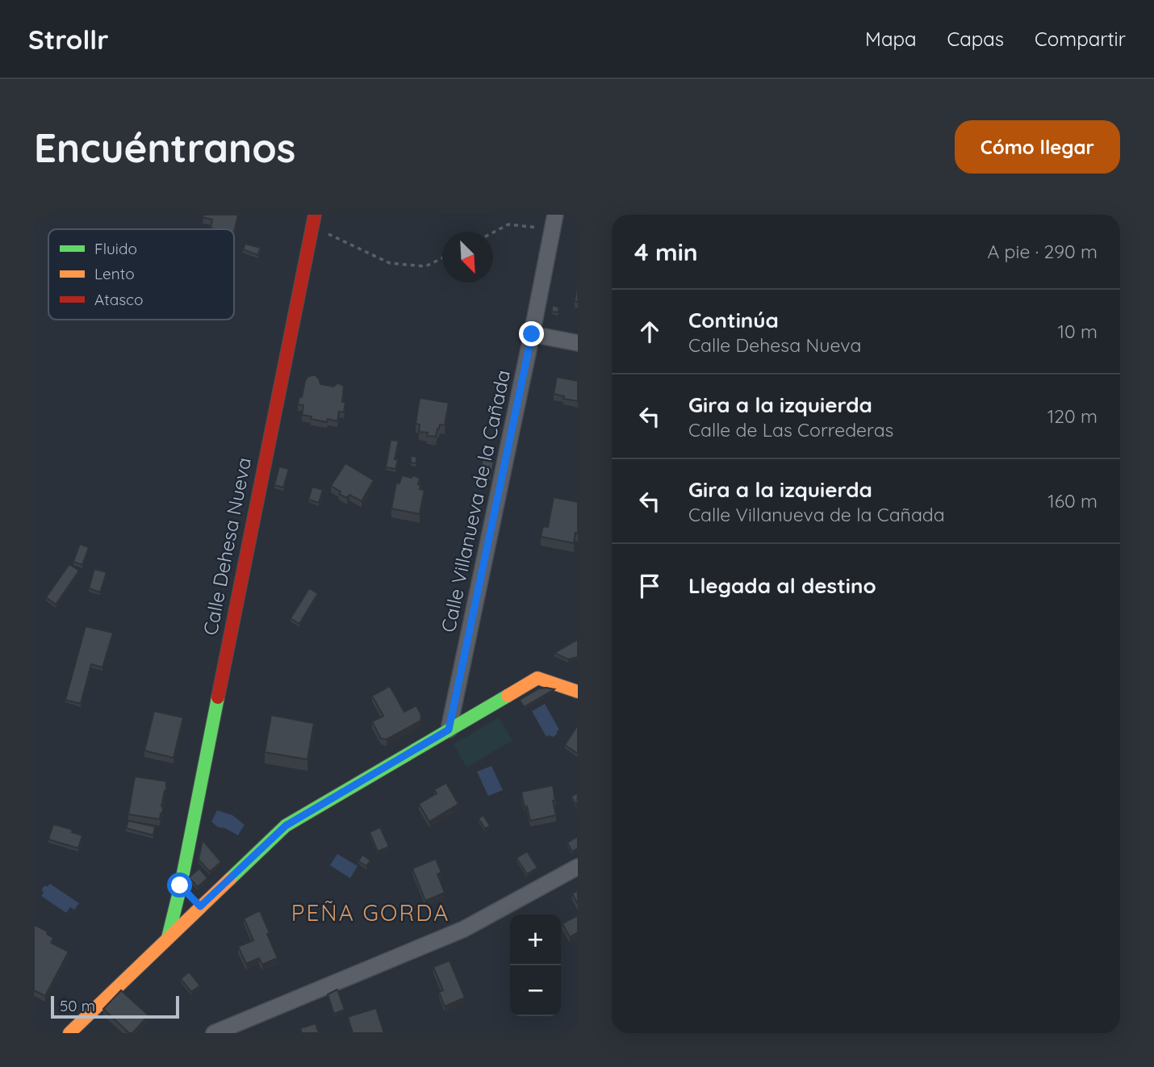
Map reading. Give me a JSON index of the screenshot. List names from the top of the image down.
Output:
{
  "streets": {
    "street": ["Calle Villanueva de la Cañada", "Calle Dehesa Nueva"]
  },
  "districts": ["PEÑA GORDA"],
  "legend": ["Fluido", "Lento", "Atasco"],
  "scale_bar": "50 m",
  "north": "bottom right",
  "page": {
    "header": "Strollr",
    "nav": ["Mapa", "Capas", "Compartir"],
    "buttons": "Cómo llegar",
    "title": "Encuéntranos",
    "heading": ["4 min", "A pie · 290 m"],
    "list": [
      ["Continúa", "Calle Dehesa Nueva", "10 m"],
      ["Gira a la izquierda", "Calle de Las Correderas", "120 m"],
      ["Gira a la izquierda", "Calle Villanueva de la Cañada", "160 m"],
      "Llegada al destino"
    ],
    "map_buttons": ["+", "−"],
    "scale": "50 m"
  }
}
